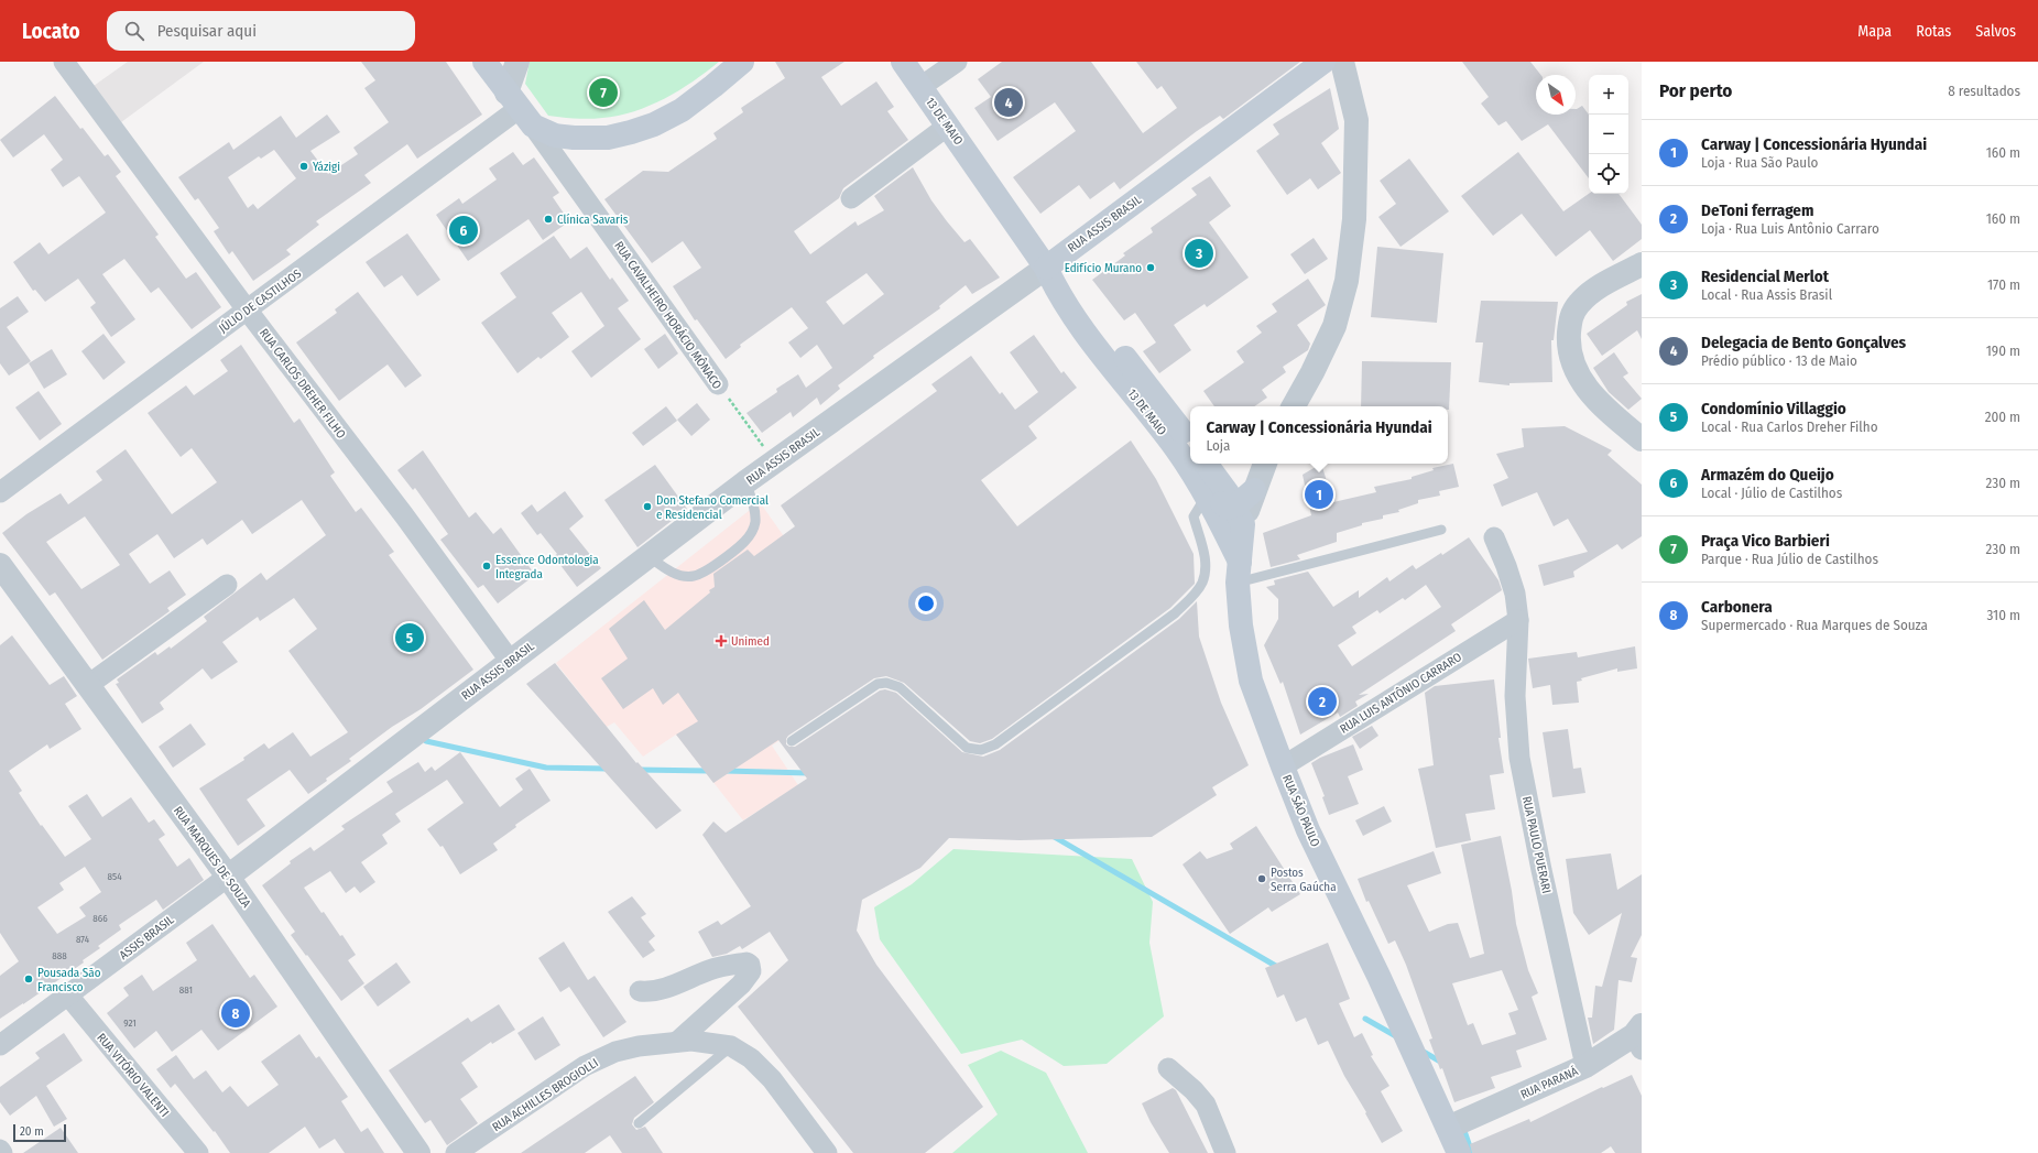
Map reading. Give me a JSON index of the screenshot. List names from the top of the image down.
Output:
{
  "streets": {
    "main road": [
      "13 DE MAIO",
      "RUA ASSIS BRASIL",
      "RUA CAVALHEIRO HORÁCIO MÔNACO",
      "RUA SÃO PAULO"
    ],
    "street": [
      "JÚLIO DE CASTILHOS",
      "RUA CARLOS DREHER FILHO",
      "RUA LUIS ANTÔNIO CARRARO",
      "RUA PAULO PUERARI",
      "RUA MARQUES DE SOUZA",
      "ASSIS BRASIL",
      "RUA VITÓRIO VALENTI",
      "RUA PARANÁ",
      "RUA ACHILLES BROGIOLLI"
    ]
  },
  "crossings": [
    ["13 DE MAIO", "RUA ASSIS BRASIL"],
    ["13 DE MAIO", "RUA SÃO PAULO"],
    ["RUA ASSIS BRASIL", "RUA CAVALHEIRO HORÁCIO MÔNACO"],
    ["RUA ASSIS BRASIL", "RUA CARLOS DREHER FILHO"],
    ["RUA ASSIS BRASIL", "RUA MARQUES DE SOUZA"],
    ["RUA ASSIS BRASIL", "ASSIS BRASIL"],
    ["JÚLIO DE CASTILHOS", "RUA CAVALHEIRO HORÁCIO MÔNACO"],
    ["JÚLIO DE CASTILHOS", "RUA CARLOS DREHER FILHO"],
    ["RUA LUIS ANTÔNIO CARRARO", "RUA SÃO PAULO"],
    ["RUA LUIS ANTÔNIO CARRARO", "RUA PAULO PUERARI"],
    ["RUA SÃO PAULO", "RUA PARANÁ"],
    ["RUA PAULO PUERARI", "RUA PARANÁ"],
    ["RUA MARQUES DE SOUZA", "ASSIS BRASIL"],
    ["ASSIS BRASIL", "RUA VITÓRIO VALENTI"]
  ],
  "places": {
    "other": [
      "Yázigi",
      "Clínica Savaris",
      "Edifício Murano",
      "Don Stefano Comercial e Residencial",
      "Essence Odontologia Integrada",
      "Postos Serra Gaúcha",
      "Pousada São Francisco"
    ],
    "health": ["Unimed"]
  },
  "house_numbers": [
    "854",
    "866",
    "874",
    "888",
    "881",
    "921"
  ],
  "scale_bar": "20 m",
  "north": "bottom right",
  "page": {
    "header": "Locato",
    "search": "Pesquisar aqui",
    "nav": ["Mapa", "Rotas", "Salvos"],
    "heading": ["Por perto", "8 resultados"],
    "map_buttons": ["+", "−"],
    "pins": [
      "7",
      "4",
      "6",
      "3",
      "1",
      "5",
      "2",
      "8"
    ],
    "list": [
      {
        "mark": "1",
        "name": "Carway | Concessionária Hyundai",
        "note": "Loja · Rua São Paulo",
        "value": "160 m"
      },
      {
        "mark": "2",
        "name": "DeToni ferragem",
        "note": "Loja · Rua Luis Antônio Carraro",
        "value": "160 m"
      },
      {
        "mark": "3",
        "name": "Residencial Merlot",
        "note": "Local · Rua Assis Brasil",
        "value": "170 m"
      },
      {
        "mark": "4",
        "name": "Delegacia de Bento Gonçalves",
        "note": "Prédio público · 13 de Maio",
        "value": "190 m"
      },
      {
        "mark": "5",
        "name": "Condomínio Villaggio",
        "note": "Local · Rua Carlos Dreher Filho",
        "value": "200 m"
      },
      {
        "mark": "6",
        "name": "Armazém do Queijo",
        "note": "Local · Júlio de Castilhos",
        "value": "230 m"
      },
      {
        "mark": "7",
        "name": "Praça Vico Barbieri",
        "note": "Parque · Rua Júlio de Castilhos",
        "value": "230 m"
      },
      {
        "mark": "8",
        "name": "Carbonera",
        "note": "Supermercado · Rua Marques de Souza",
        "value": "310 m"
      }
    ],
    "popup": ["Carway | Concessionária Hyundai", "Loja"],
    "scale": "20 m"
  }
}
